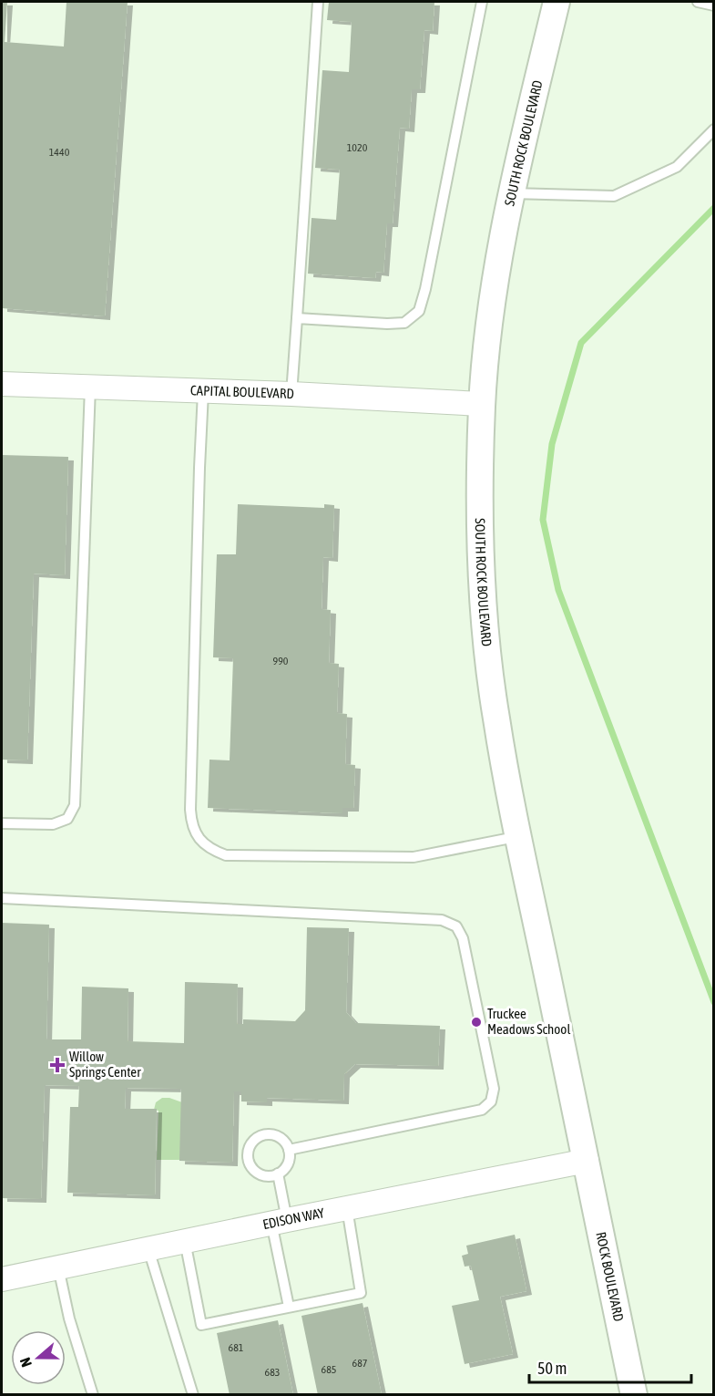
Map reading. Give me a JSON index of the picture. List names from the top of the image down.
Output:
{
  "streets": {
    "main road": ["SOUTH ROCK BOULEVARD", "ROCK BOULEVARD"],
    "street": ["CAPITAL BOULEVARD", "EDISON WAY"]
  },
  "crossings": [
    ["SOUTH ROCK BOULEVARD", "CAPITAL BOULEVARD"],
    ["SOUTH ROCK BOULEVARD", "EDISON WAY"],
    ["SOUTH ROCK BOULEVARD", "ROCK BOULEVARD"],
    ["EDISON WAY", "ROCK BOULEVARD"]
  ],
  "places": {
    "other": ["Truckee Meadows School"],
    "health": ["Willow Springs Center"]
  },
  "house_numbers": [
    "1020",
    "1440",
    "990",
    "681",
    "687",
    "685",
    "683"
  ],
  "scale_bar": "50 m",
  "north": "left"
}
